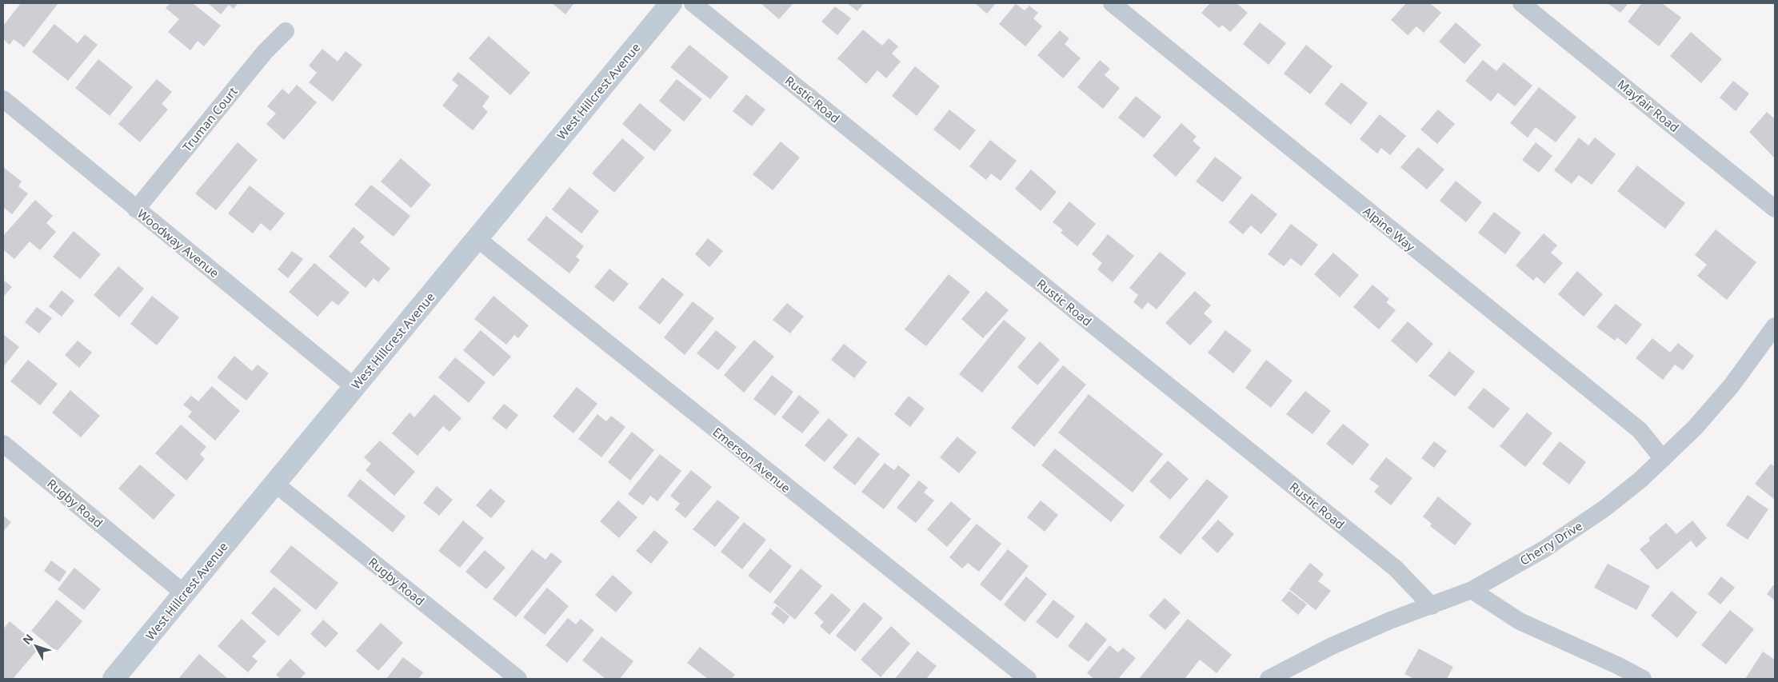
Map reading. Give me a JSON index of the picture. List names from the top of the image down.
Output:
{
  "streets": {
    "street": [
      "West Hillcrest Avenue",
      "Rustic Road",
      "Mayfair Road",
      "Truman Court",
      "Alpine Way",
      "Woodway Avenue",
      "Emerson Avenue",
      "Rugby Road",
      "Cherry Drive"
    ]
  },
  "crossings": [
    ["West Hillcrest Avenue", "Woodway Avenue"],
    ["West Hillcrest Avenue", "Emerson Avenue"],
    ["West Hillcrest Avenue", "Rugby Road"],
    ["Rustic Road", "Cherry Drive"],
    ["Truman Court", "Woodway Avenue"],
    ["Alpine Way", "Cherry Drive"]
  ],
  "north": "top left"
}
